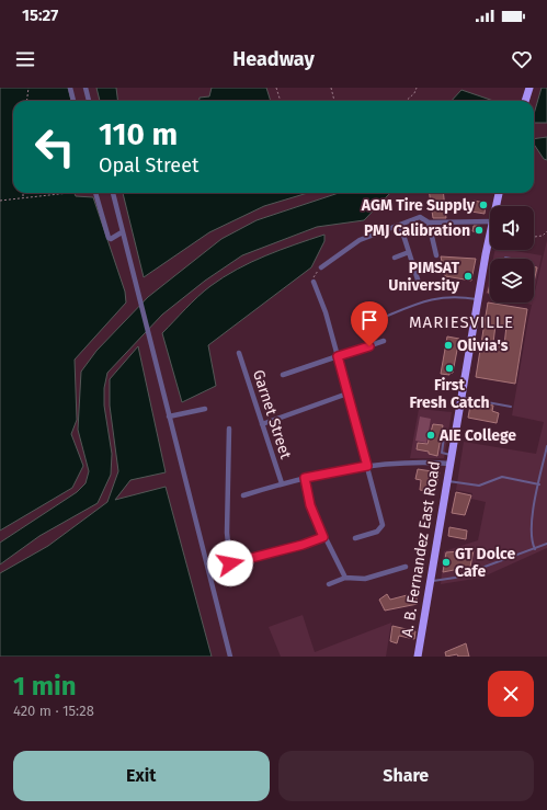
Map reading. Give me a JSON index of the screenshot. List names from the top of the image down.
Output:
{
  "streets": {
    "highway": ["A. B. Fernandez East Road"],
    "street": ["Garnet Street"]
  },
  "districts": ["MARIESVILLE"],
  "places": [
    "AGM Tire Supply",
    "PMJ Calibration",
    "PIMSAT University",
    "Olivia's",
    "First Fresh Catch",
    "AIE College",
    "GT Dolce Cafe"
  ],
  "page": {
    "status": "15:27",
    "header": "Headway",
    "turn": ["110 m", "Opal Street"],
    "heading": ["1 min", "420 m · 15:28"],
    "buttons": ["Exit", "Share"]
  }
}
